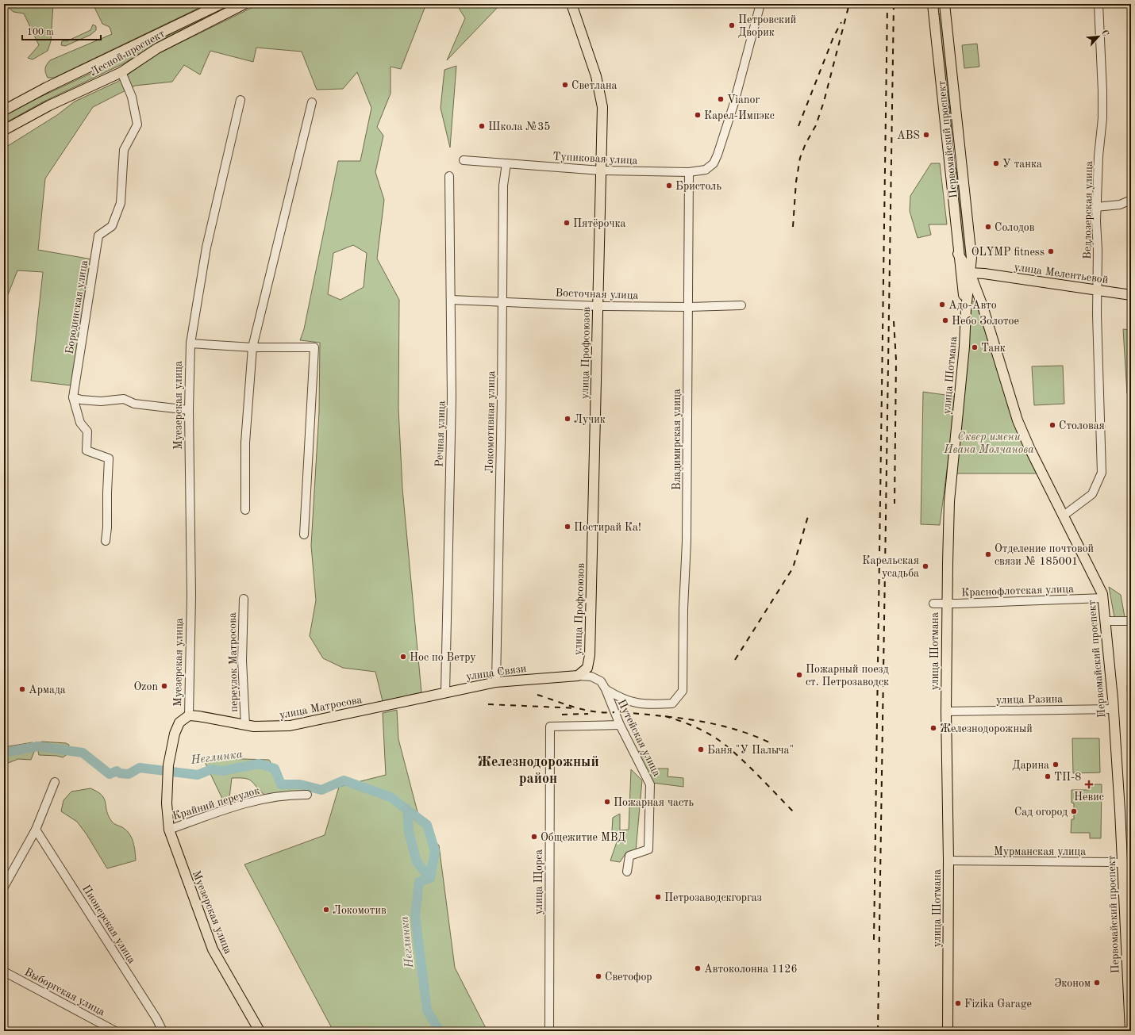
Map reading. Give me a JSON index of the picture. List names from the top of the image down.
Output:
{
  "streets": {
    "main road": [
      "Лесной проспект",
      "Первомайский проспект",
      "улица Мелентьевой",
      "улица Профсоюзов",
      "улица Шотмана",
      "Муезерская улица",
      "улица Связи",
      "улица Матросова"
    ],
    "street": [
      "Тупиковая улица",
      "Ведлозерская улица",
      "Восточная улица",
      "Бородинская улица",
      "Локомотивная улица",
      "Речная улица",
      "Владимирская улица",
      "Краснофлотская улица",
      "переулок Матросова",
      "улица Разина",
      "Путейская улица",
      "Крайний переулок",
      "Мурманская улица",
      "улица Щорса",
      "Пионерская улица",
      "Выборгская улица"
    ]
  },
  "crossings": [
    ["Лесной проспект", "Бородинская улица"],
    ["Первомайский проспект", "Ведлозерская улица"],
    ["Первомайский проспект", "улица Мелентьевой"],
    ["Первомайский проспект", "улица Шотмана"],
    ["Первомайский проспект", "Краснофлотская улица"],
    ["Первомайский проспект", "улица Разина"],
    ["Первомайский проспект", "Мурманская улица"],
    ["Тупиковая улица", "улица Профсоюзов"],
    ["Тупиковая улица", "Локомотивная улица"],
    ["Тупиковая улица", "Владимирская улица"],
    ["Ведлозерская улица", "улица Мелентьевой"],
    ["улица Мелентьевой", "улица Шотмана"],
    ["Восточная улица", "улица Профсоюзов"],
    ["Восточная улица", "Локомотивная улица"],
    ["Восточная улица", "Речная улица"],
    ["Восточная улица", "Владимирская улица"],
    ["улица Профсоюзов", "улица Связи"],
    ["улица Профсоюзов", "Путейская улица"],
    ["улица Шотмана", "Краснофлотская улица"],
    ["улица Шотмана", "улица Разина"],
    ["улица Шотмана", "Мурманская улица"],
    ["Муезерская улица", "улица Матросова"],
    ["Муезерская улица", "Крайний переулок"],
    ["Локомотивная улица", "улица Связи"],
    ["Речная улица", "улица Связи"],
    ["Владимирская улица", "Путейская улица"],
    ["переулок Матросова", "улица Матросова"],
    ["улица Связи", "улица Матросова"],
    ["улица Связи", "Путейская улица"],
    ["Путейская улица", "улица Щорса"]
  ],
  "districts": ["Железнодорожный район"],
  "water": ["Неглинка"],
  "parks": ["Сквер имени Ивана Молчанова"],
  "places": {
    "other": [
      "Петровский Дворик",
      "Светлана",
      "Vianor",
      "Карел-Импэкс",
      "Школа №35",
      "ABS",
      "У танка",
      "Бристоль",
      "Пятёрочка",
      "Солодов",
      "OLYMP fitness",
      "Адо-Авто",
      "Небо Золотое",
      "Танк",
      "Лучик",
      "Столовая",
      "Постирай Ка!",
      "Отделение почтовой связи № 185001",
      "Карельская усадьба",
      "Нос по Ветру",
      "Пожарный поезд ст. Петрозаводск",
      "Ozon",
      "Армада",
      "Железнодорожный",
      "Баня \"У Палыча\"",
      "Дарина",
      "ТП-8",
      "Пожарная часть",
      "Сад огород",
      "Общежитие МВД",
      "Петрозаводскгоргаз",
      "Локомотив",
      "Автоколонна 1126",
      "Светофор",
      "Эконом",
      "Fizika Garage"
    ],
    "health": ["Невис"]
  },
  "scale_bar": "100 m",
  "north": "top right"
}
